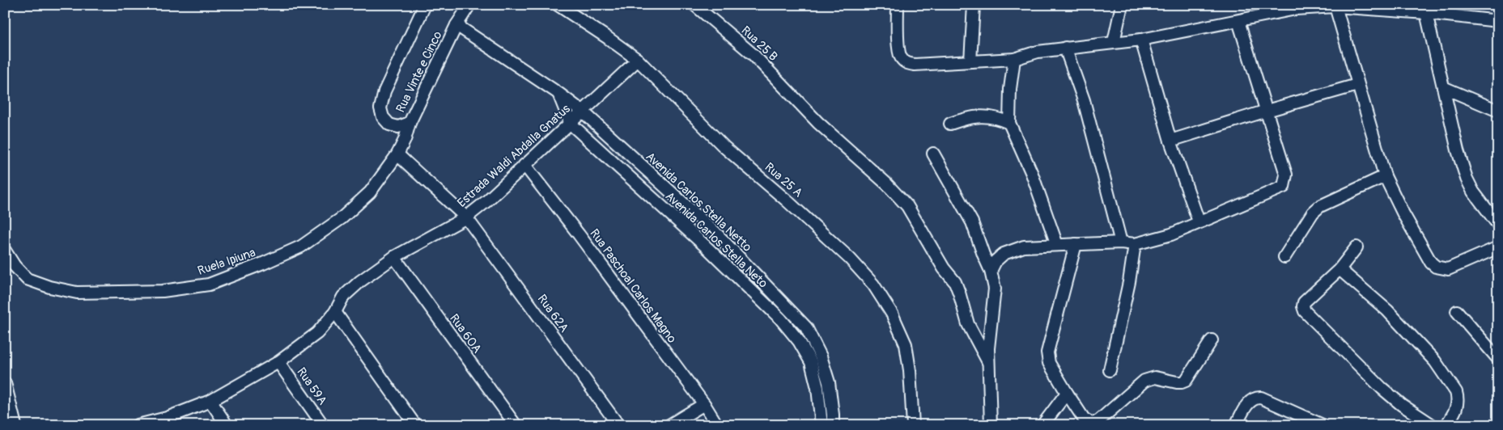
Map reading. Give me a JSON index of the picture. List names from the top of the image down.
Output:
{
  "streets": {
    "street": [
      "Rua 25 B",
      "Rua Vinte e Cinco",
      "Estrada Waldi Abdalla Gnatus",
      "Rua 25 A",
      "Avenida Carlos Stella Netto",
      "Avenida Carlos Stella Neto",
      "Ruela Ipiuna",
      "Rua Paschoal Carlos Magno",
      "Rua 62A",
      "Rua 60A",
      "Rua 59A"
    ]
  },
  "crossings": [
    ["Rua Vinte e Cinco", "Ruela Ipiuna"],
    ["Estrada Waldi Abdalla Gnatus", "Rua 25 A"],
    ["Estrada Waldi Abdalla Gnatus", "Avenida Carlos Stella Netto"],
    ["Estrada Waldi Abdalla Gnatus", "Avenida Carlos Stella Neto"],
    ["Estrada Waldi Abdalla Gnatus", "Rua Paschoal Carlos Magno"],
    ["Estrada Waldi Abdalla Gnatus", "Rua 62A"],
    ["Estrada Waldi Abdalla Gnatus", "Rua 60A"],
    ["Estrada Waldi Abdalla Gnatus", "Rua 59A"],
    ["Ruela Ipiuna", "Rua 62A"]
  ]
}
